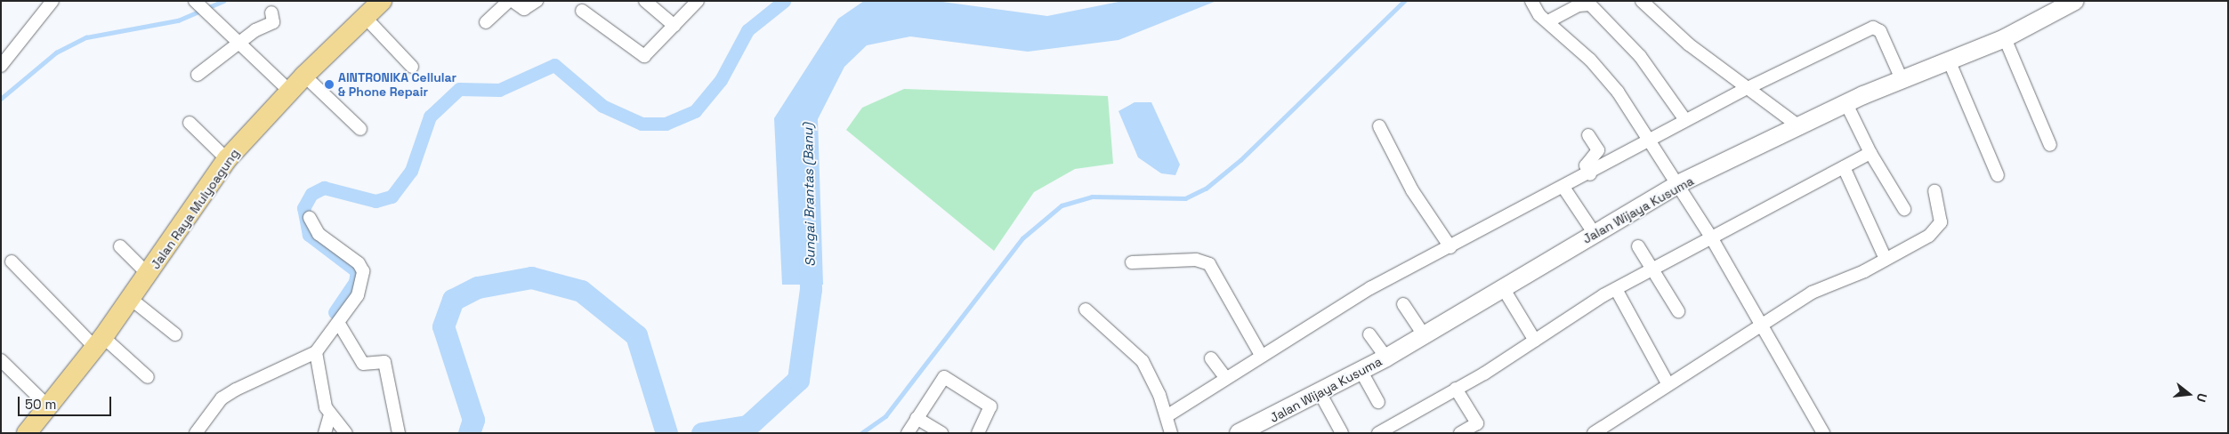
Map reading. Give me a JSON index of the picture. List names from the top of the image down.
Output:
{
  "streets": {
    "main road": ["Jalan Raya Mulyoagung", "Jalan Wijaya Kusuma"]
  },
  "water": ["Sungai Brantas (Banu)"],
  "places": ["AINTRONIKA Cellular & Phone Repair"],
  "scale_bar": "50 m",
  "north": "right"
}
